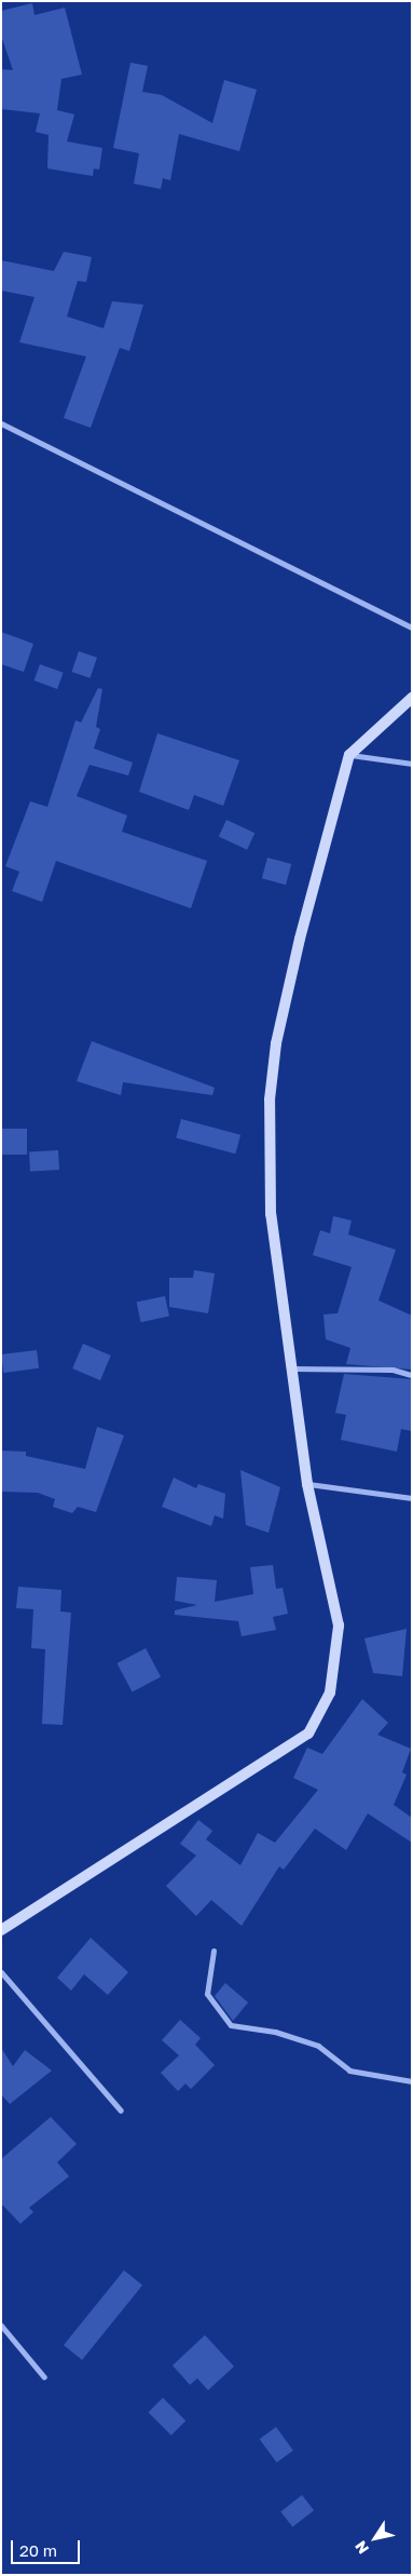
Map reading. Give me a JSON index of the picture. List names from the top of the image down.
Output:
{
  "scale_bar": "20 m",
  "north": "bottom left"
}
